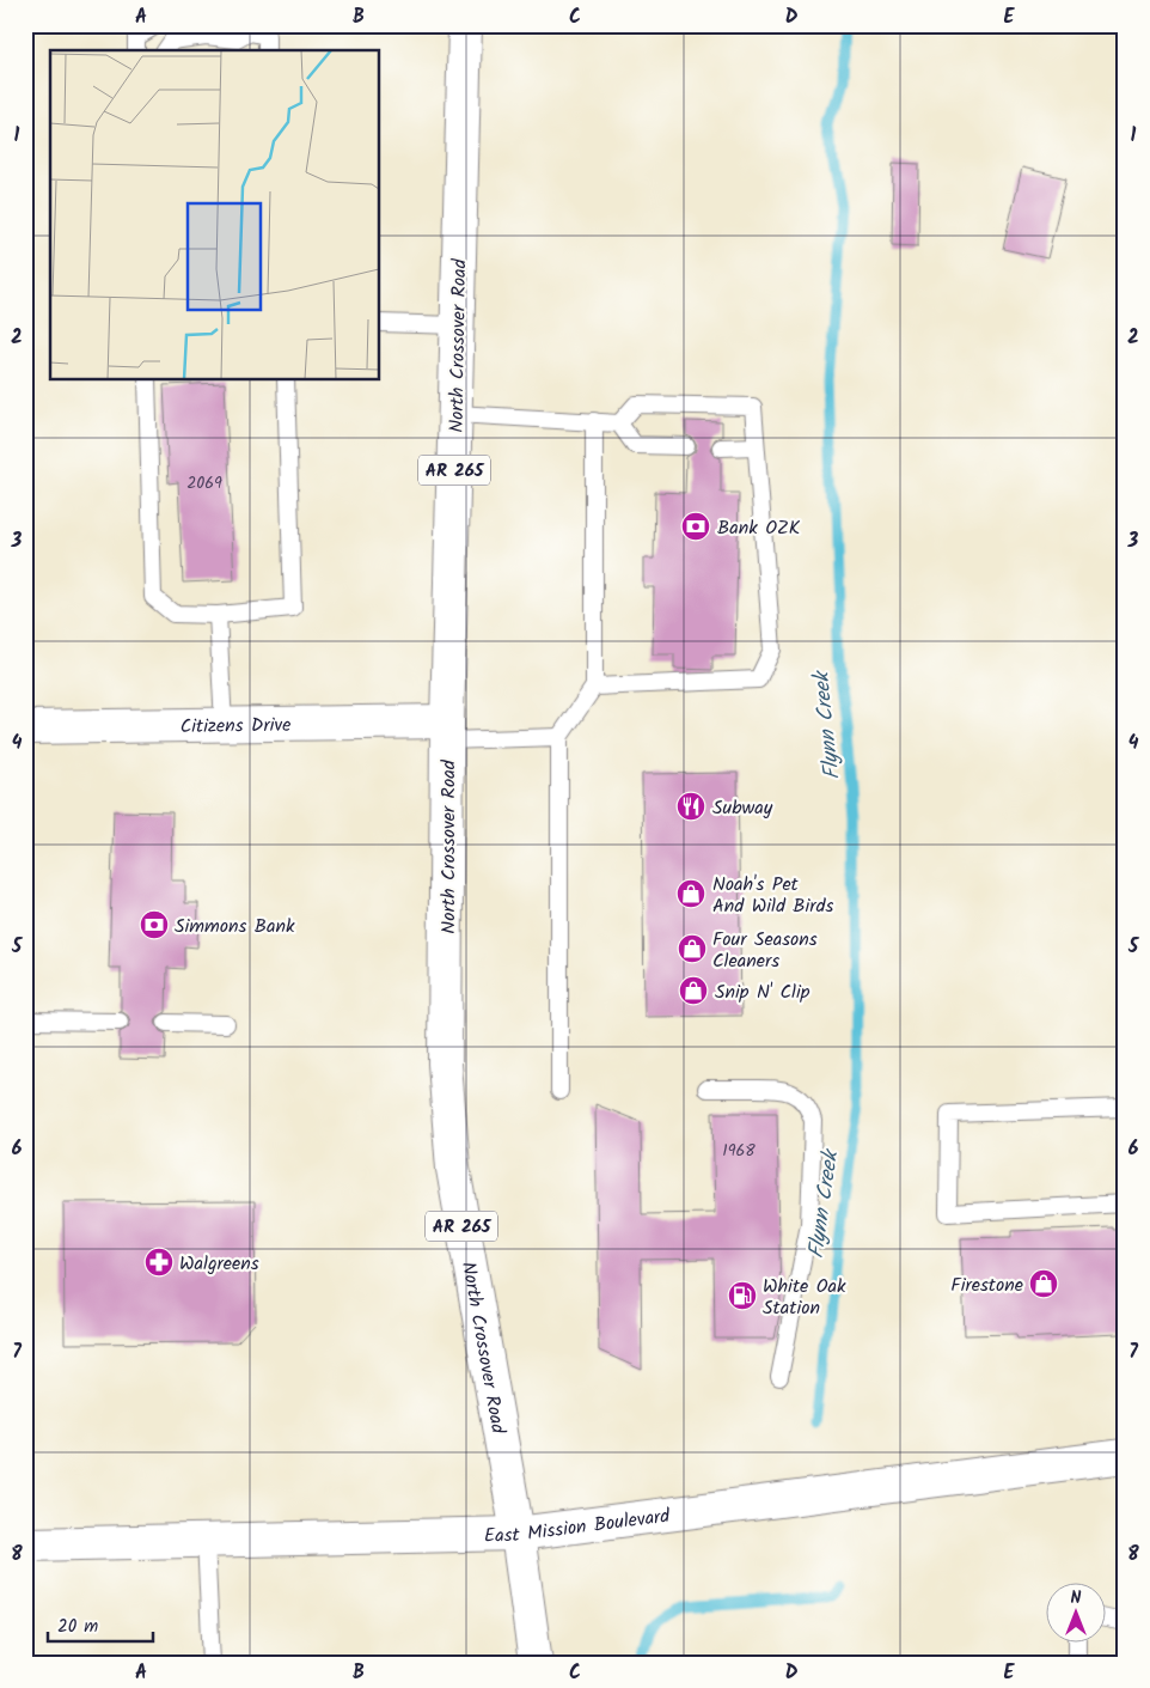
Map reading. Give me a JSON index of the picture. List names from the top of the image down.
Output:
{
  "streets": {
    "main road": [
      "North Crossover Road",
      "AR 265",
      "Citizens Drive",
      "East Mission Boulevard"
    ]
  },
  "crossings": [
    ["North Crossover Road", "Citizens Drive"],
    ["North Crossover Road", "East Mission Boulevard"]
  ],
  "water": ["Flynn Creek"],
  "places": {
    "bank": ["Bank OZK", "Simmons Bank"],
    "restaurant": ["Subway"],
    "shop": [
      "Noah's Pet And Wild Birds",
      "Four Seasons Cleaners",
      "Snip N' Clip",
      "Firestone"
    ],
    "pharmacy": ["Walgreens"],
    "fuel station": ["White Oak Station"]
  },
  "house_numbers": ["2069", "1968"],
  "scale_bar": "20 m",
  "north": "top",
  "grid": {
    "columns": [
      "A",
      "B",
      "C",
      "D",
      "E"
    ],
    "rows": [
      "1",
      "2",
      "3",
      "4",
      "5",
      "6",
      "7",
      "8"
    ]
  }
}
